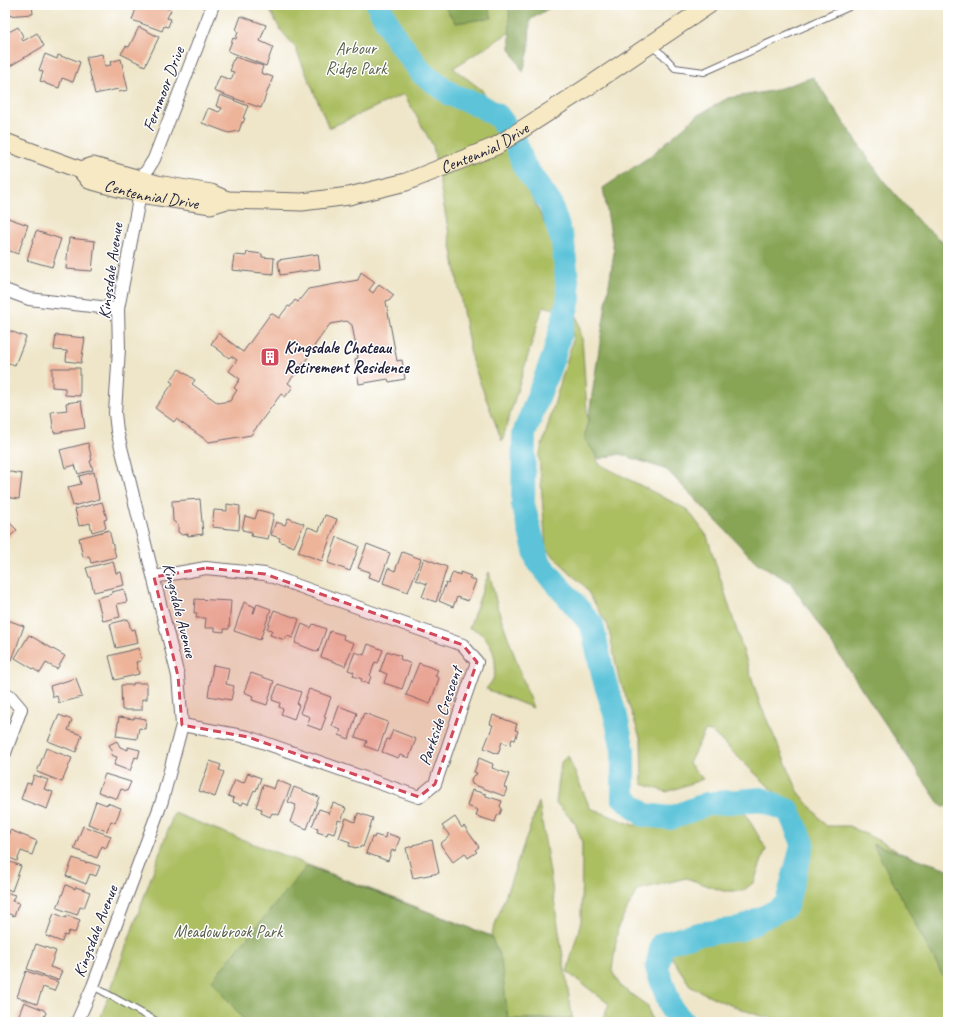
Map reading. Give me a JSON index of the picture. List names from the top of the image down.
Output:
{
  "streets": {
    "main road": ["Centennial Drive"],
    "street": ["Fernmoor Drive", "Kingsdale Avenue", "Parkside Crescent"]
  },
  "crossings": [
    ["Fernmoor Drive", "Centennial Drive"],
    ["Fernmoor Drive", "Kingsdale Avenue"],
    ["Centennial Drive", "Kingsdale Avenue"],
    ["Kingsdale Avenue", "Parkside Crescent"]
  ],
  "parks": ["Arbour Ridge Park", "Meadowbrook Park"],
  "places": {
    "building": ["Kingsdale Chateau Retirement Residence"]
  }
}
